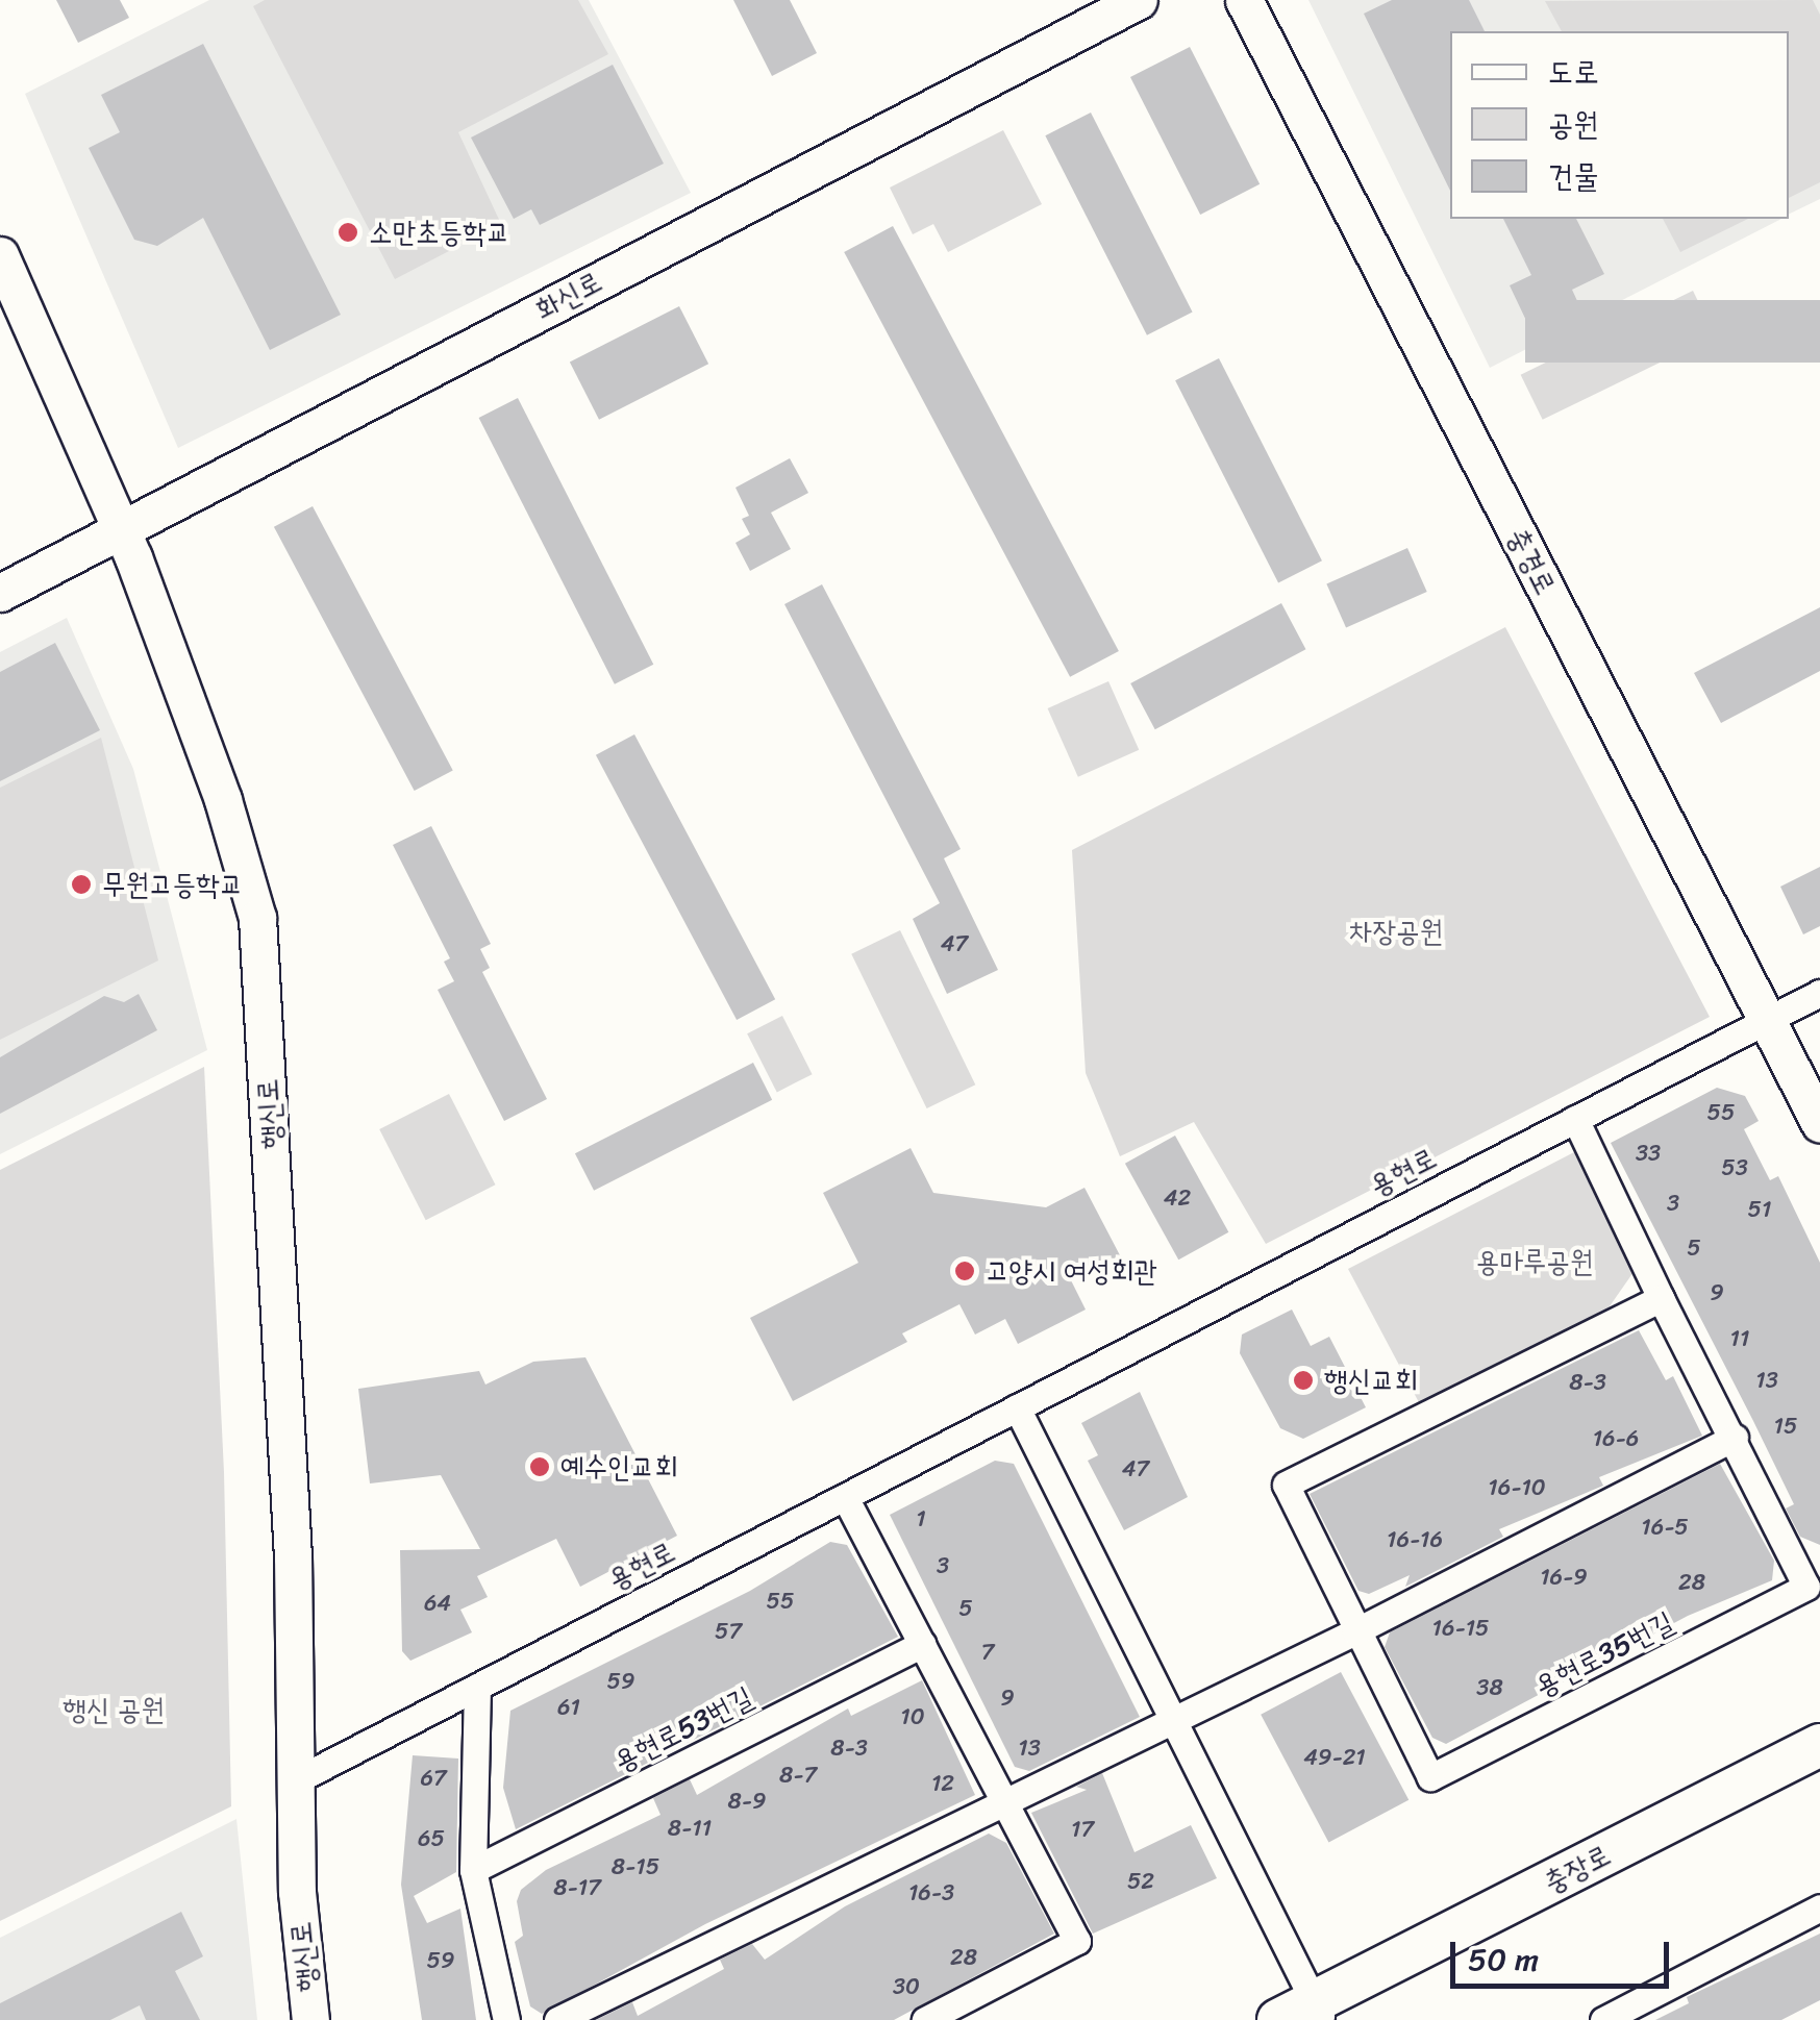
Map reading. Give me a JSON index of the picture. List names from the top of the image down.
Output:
{
  "streets": {
    "main road": [
      "화신로",
      "충경로",
      "행신로",
      "충장로"
    ],
    "street": ["용현로", "용현로35번길", "용현로53번길"]
  },
  "crossings": [
    ["화신로", "행신로"],
    ["충경로", "용현로"],
    ["행신로", "용현로"],
    ["용현로", "용현로35번길"]
  ],
  "parks": ["차장공원", "용마루공원", "행신 공원"],
  "places": [
    "소만초등학교",
    "무원고등학교",
    "고양시 여성회관",
    "행신교회",
    "예수인교회"
  ],
  "house_numbers": [
    "47",
    "55",
    "33",
    "53",
    "42",
    "3",
    "51",
    "5",
    "9",
    "11",
    "13",
    "8-3",
    "15",
    "16-6",
    "47",
    "16-10",
    "1",
    "16-5",
    "16-16",
    "3",
    "16-9",
    "28",
    "55",
    "64",
    "5",
    "16-15",
    "57",
    "7",
    "59",
    "38",
    "9",
    "61",
    "10",
    "8-3",
    "13",
    "49-21",
    "8-7",
    "67",
    "12",
    "8-9",
    "8-11",
    "17",
    "65",
    "8-15",
    "52",
    "8-17",
    "16-3",
    "28",
    "59",
    "30"
  ],
  "legend": ["도로", "공원", "건물"],
  "scale_bar": "50 m"
}
